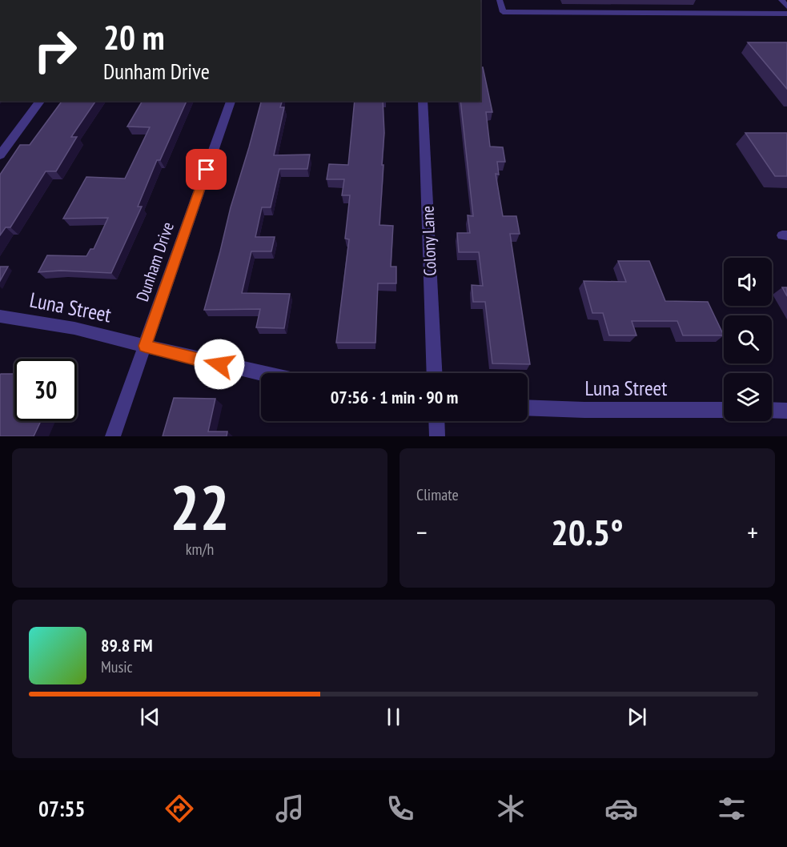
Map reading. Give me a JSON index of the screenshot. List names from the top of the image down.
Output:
{
  "streets": {
    "street": ["Colony Lane", "Dunham Drive", "Luna Street"]
  },
  "crossings": [
    ["Dunham Drive", "Luna Street"]
  ],
  "page": {
    "turn": ["20 m", "Dunham Drive"],
    "limit": "30",
    "trip": "07:56 · 1 min · 90 m",
    "tile": [
      ["22", "km/h"],
      "Climate"
    ],
    "heat": ["−", "20.5°", "+"],
    "song": ["89.8 FM", "Music"],
    "tabs": "07:55"
  }
}
